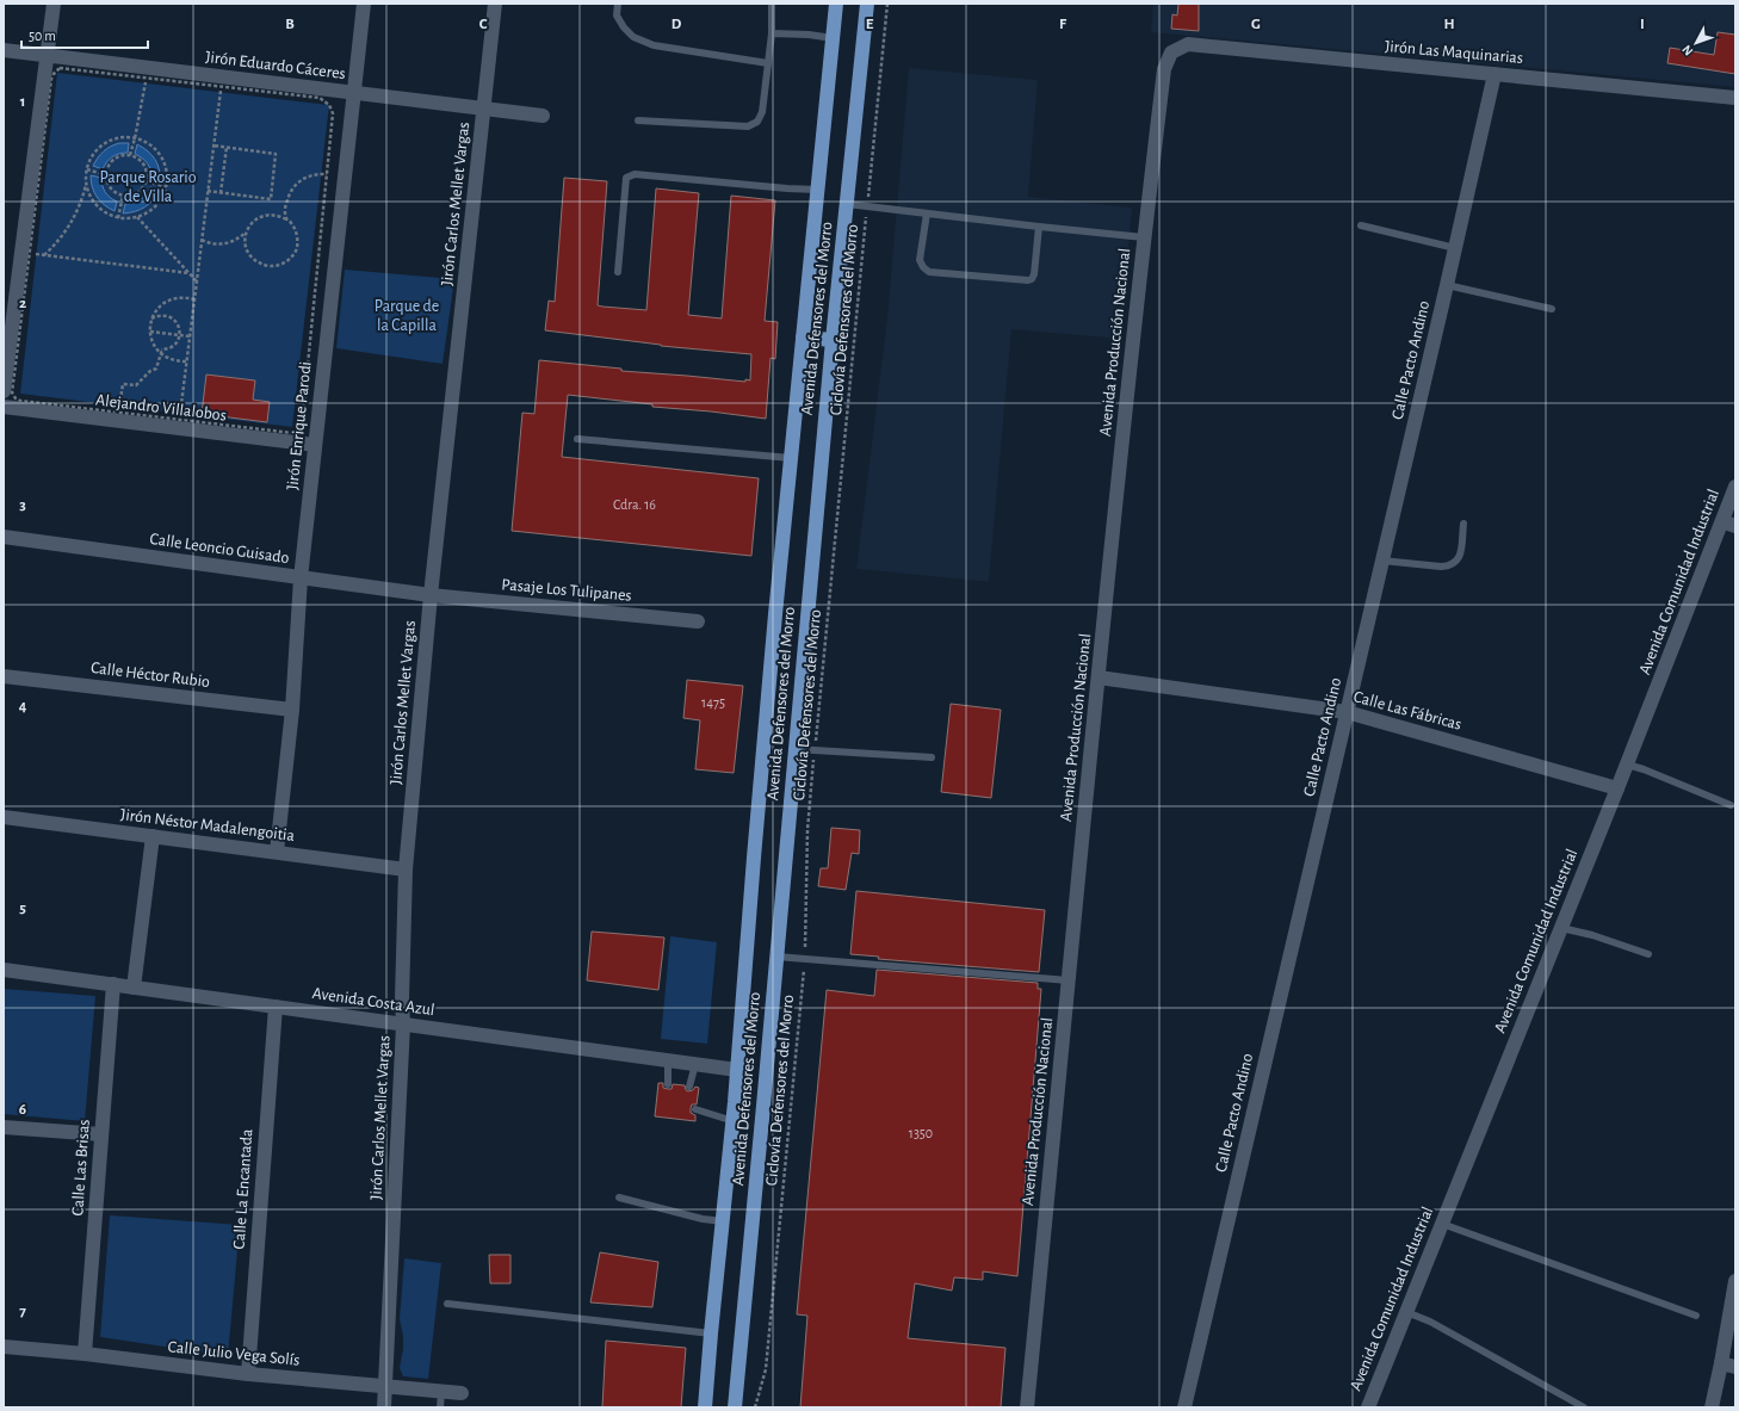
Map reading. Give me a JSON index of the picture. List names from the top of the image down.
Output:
{
  "streets": {
    "main road": ["Avenida Defensores del Morro"],
    "street": [
      "Jirón Las Maquinarias",
      "Jirón Eduardo Cáceres",
      "Jirón Carlos Mellet Vargas",
      "Avenida Producción Nacional",
      "Calle Pacto Andino",
      "Alejandro Villalobos",
      "Jirón Enrique Parodi",
      "Calle Leoncio Guisado",
      "Avenida Comunidad Industrial",
      "Pasaje Los Tulipanes",
      "Calle Héctor Rubio",
      "Calle Las Fábricas",
      "Jirón Néstor Madalengoitia",
      "Avenida Costa Azul",
      "Calle Las Brisas",
      "Calle La Encantada",
      "Calle Julio Vega Solís"
    ],
    "path": ["Ciclovía Defensores del Morro"]
  },
  "crossings": [
    ["Jirón Las Maquinarias", "Avenida Producción Nacional"],
    ["Jirón Las Maquinarias", "Calle Pacto Andino"],
    ["Jirón Eduardo Cáceres", "Jirón Carlos Mellet Vargas"],
    ["Jirón Eduardo Cáceres", "Jirón Enrique Parodi"],
    ["Jirón Carlos Mellet Vargas", "Calle Leoncio Guisado"],
    ["Jirón Carlos Mellet Vargas", "Pasaje Los Tulipanes"],
    ["Jirón Carlos Mellet Vargas", "Jirón Néstor Madalengoitia"],
    ["Jirón Carlos Mellet Vargas", "Avenida Costa Azul"],
    ["Jirón Carlos Mellet Vargas", "Calle Julio Vega Solís"],
    ["Avenida Defensores del Morro", "Avenida Costa Azul"],
    ["Avenida Producción Nacional", "Calle Las Fábricas"],
    ["Calle Pacto Andino", "Calle Las Fábricas"],
    ["Alejandro Villalobos", "Jirón Enrique Parodi"],
    ["Jirón Enrique Parodi", "Calle Leoncio Guisado"],
    ["Jirón Enrique Parodi", "Calle Héctor Rubio"],
    ["Jirón Enrique Parodi", "Jirón Néstor Madalengoitia"],
    ["Calle Leoncio Guisado", "Pasaje Los Tulipanes"],
    ["Avenida Comunidad Industrial", "Calle Las Fábricas"],
    ["Avenida Costa Azul", "Calle Las Brisas"],
    ["Avenida Costa Azul", "Calle La Encantada"],
    ["Calle Las Brisas", "Calle Julio Vega Solís"],
    ["Calle La Encantada", "Calle Julio Vega Solís"]
  ],
  "parks": ["Parque Rosario de Villa", "Parque de la Capilla"],
  "house_numbers": ["Cdra. 16", "1475", "1350"],
  "scale_bar": "50 m",
  "north": "bottom left",
  "grid": {
    "columns": [
      "B",
      "C",
      "D",
      "E",
      "F",
      "G",
      "H",
      "I"
    ],
    "rows": [
      "1",
      "2",
      "3",
      "4",
      "5",
      "6",
      "7"
    ]
  }
}
